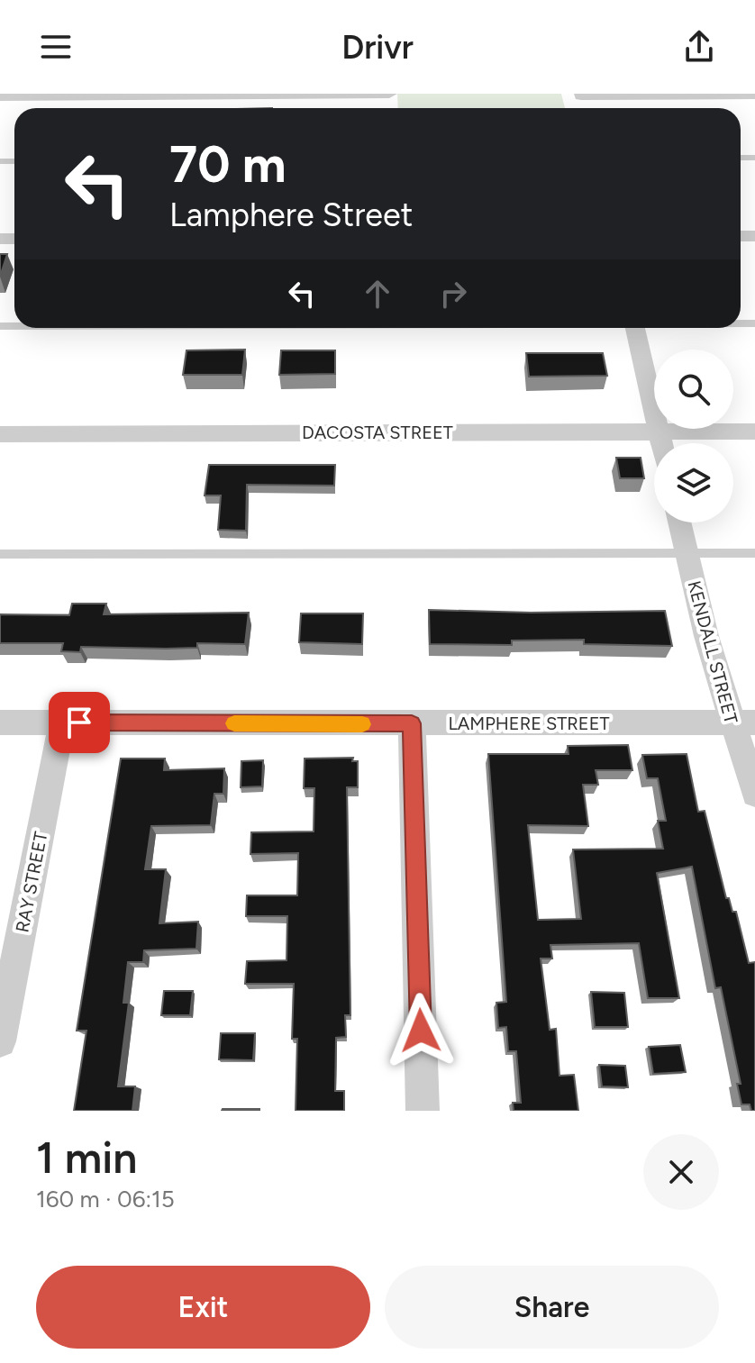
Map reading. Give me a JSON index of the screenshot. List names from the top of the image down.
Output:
{
  "streets": {
    "street": [
      "DACOSTA STREET",
      "KENDALL STREET",
      "LAMPHERE STREET",
      "RAY STREET"
    ]
  },
  "crossings": [
    ["KENDALL STREET", "LAMPHERE STREET"],
    ["LAMPHERE STREET", "RAY STREET"]
  ],
  "page": {
    "header": "Drivr",
    "turn": ["70 m", "Lamphere Street"],
    "heading": ["1 min", "160 m · 06:15"],
    "buttons": ["Exit", "Share"]
  }
}
